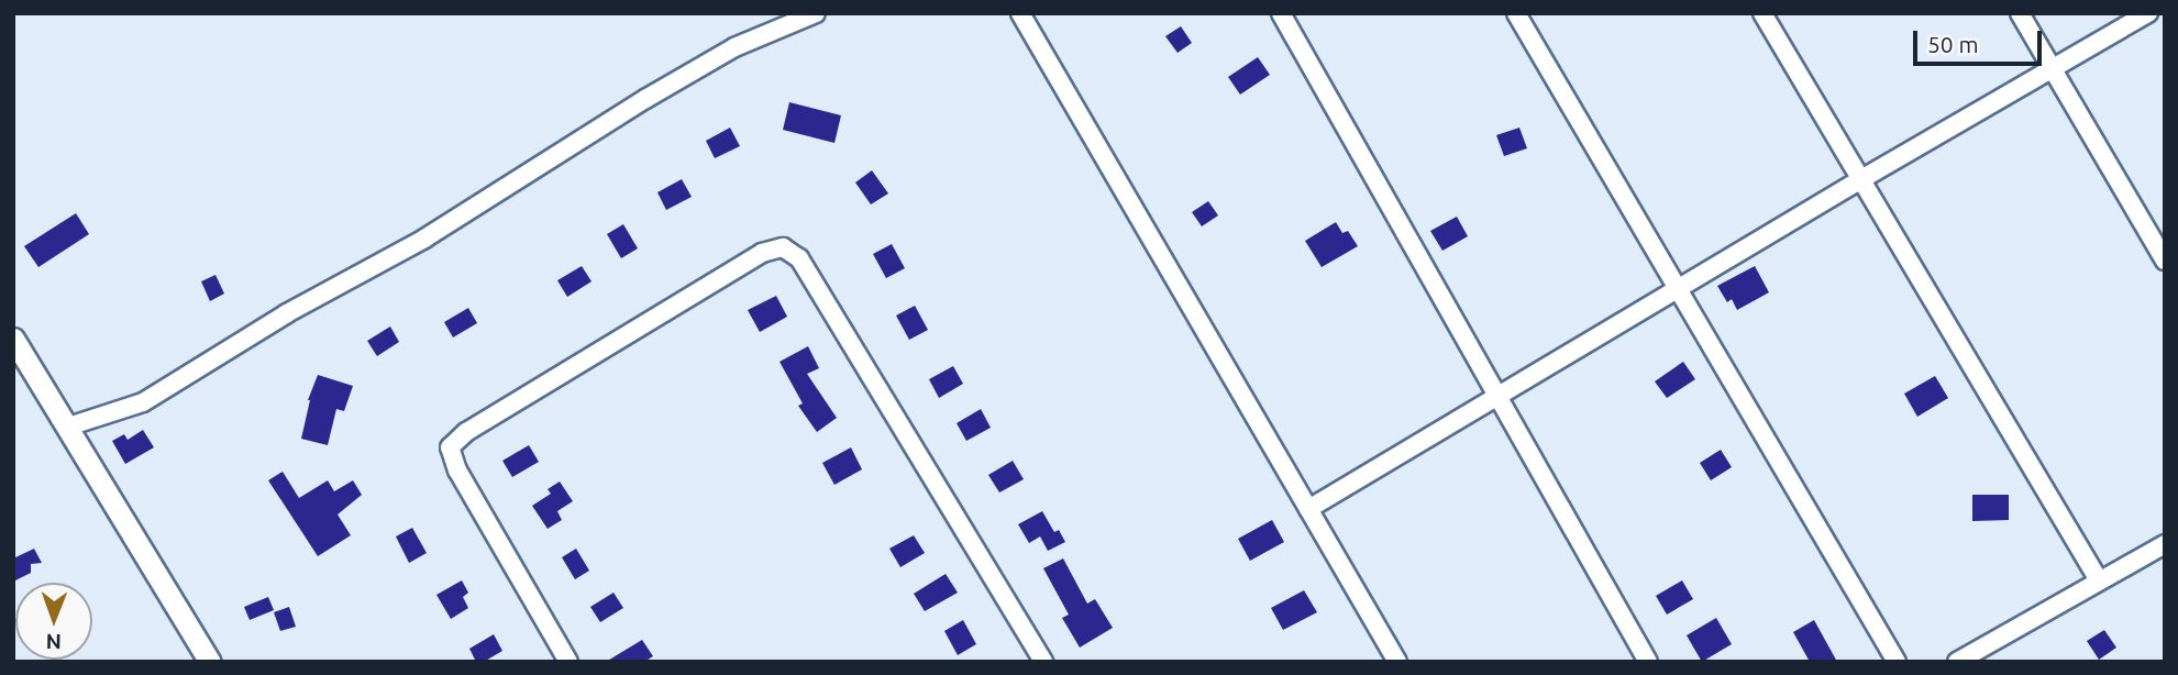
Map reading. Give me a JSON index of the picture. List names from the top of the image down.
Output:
{
  "scale_bar": "50 m",
  "north": "bottom"
}
